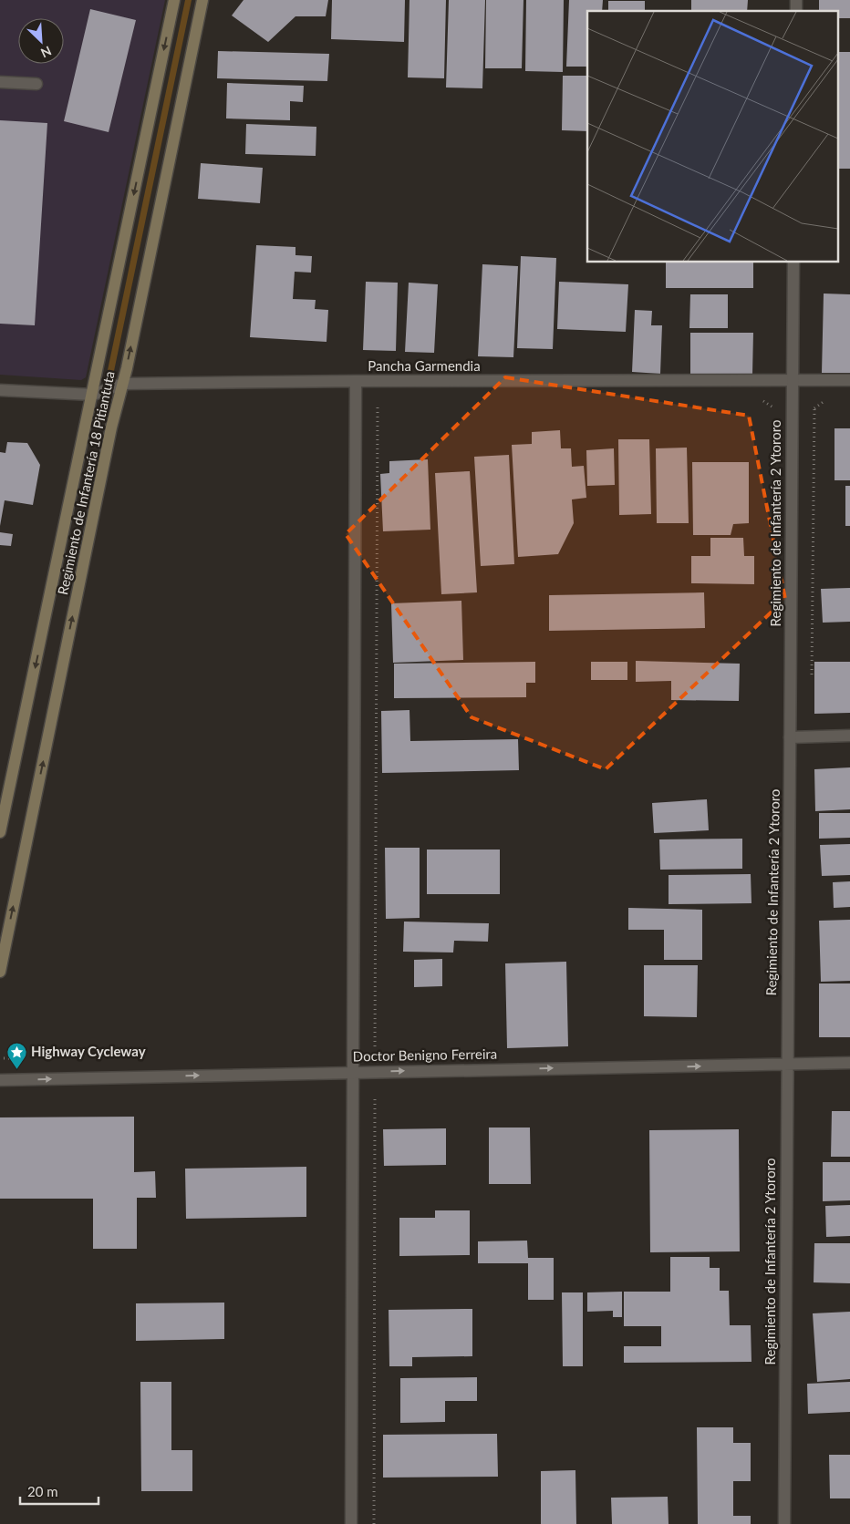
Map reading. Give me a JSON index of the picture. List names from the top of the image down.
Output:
{
  "streets": {
    "main road": ["Regimiento de Infantería 18 Pitiantuta"],
    "street": ["Pancha Garmendia", "Regimiento de Infantería 2 Ytororo", "Doctor Benigno Ferreira"]
  },
  "crossings": [
    ["Pancha Garmendia", "Regimiento de Infantería 18 Pitiantuta"],
    ["Pancha Garmendia", "Regimiento de Infantería 2 Ytororo"],
    ["Regimiento de Infantería 2 Ytororo", "Doctor Benigno Ferreira"]
  ],
  "one_way": ["Doctor Benigno Ferreira"],
  "places": {
    "place": ["Highway Cycleway"]
  },
  "scale_bar": "20 m",
  "north": "bottom right"
}
